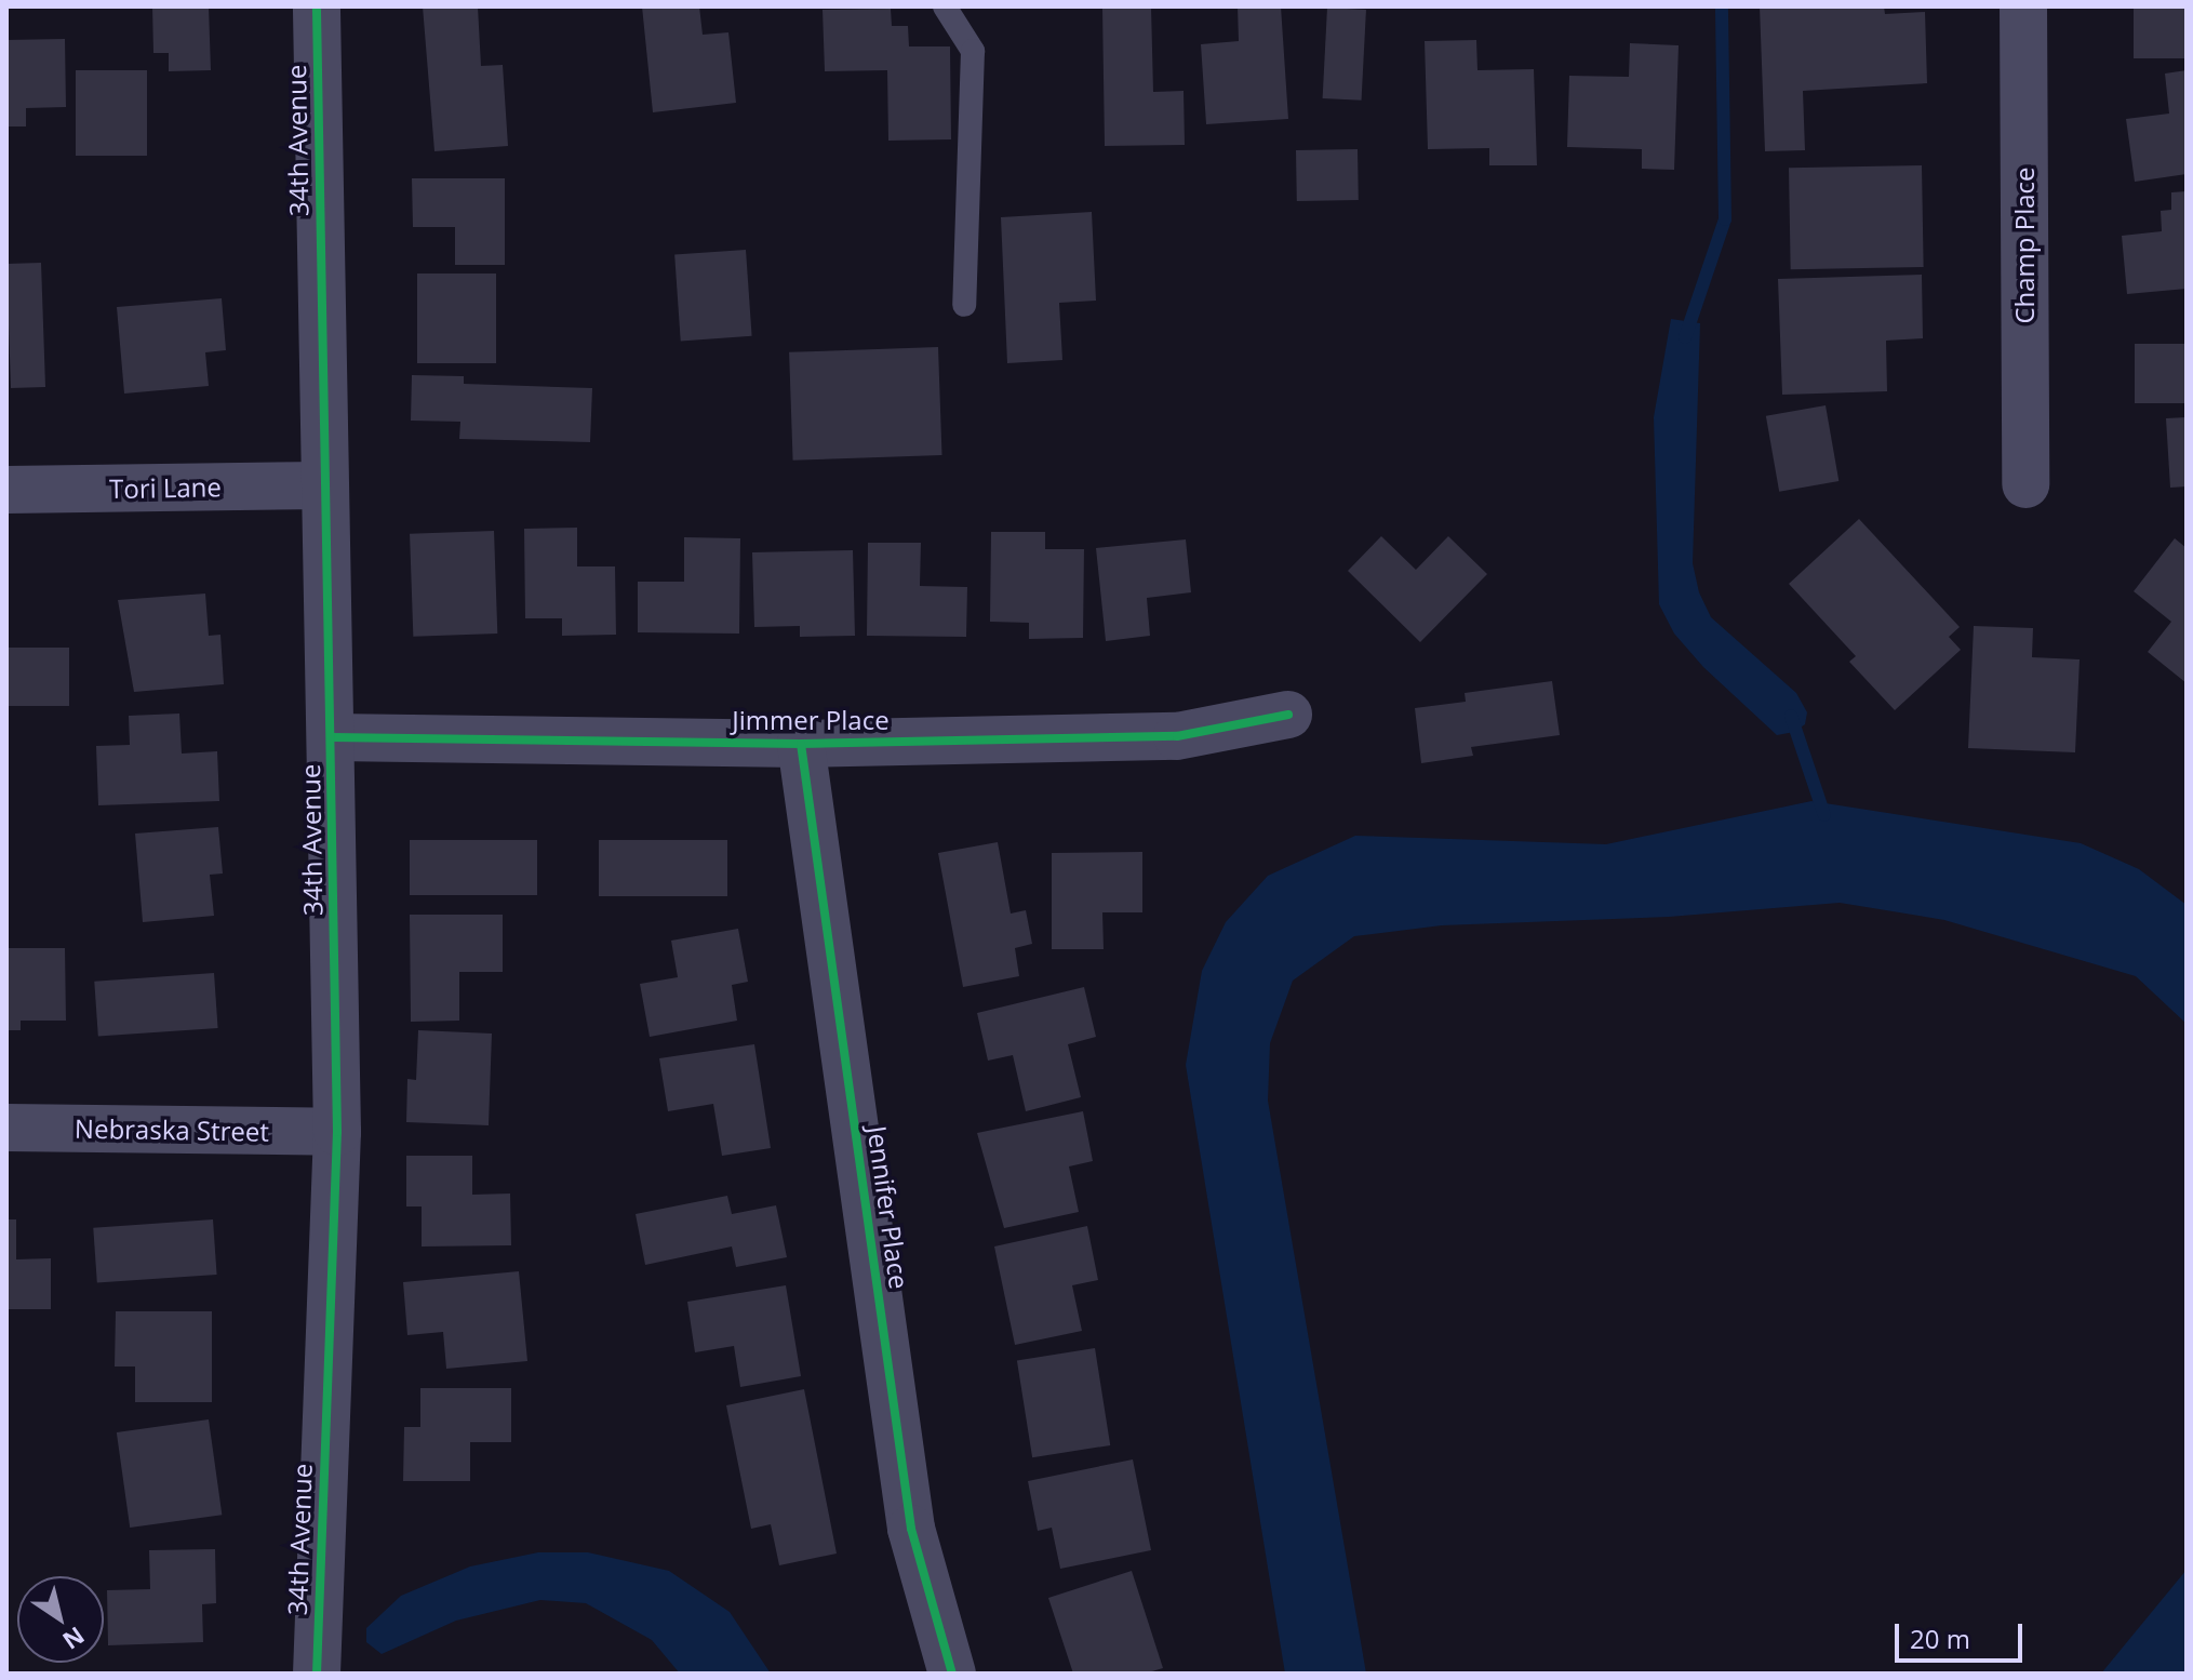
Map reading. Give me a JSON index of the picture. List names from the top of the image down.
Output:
{
  "streets": {
    "street": [
      "34th Avenue",
      "Champ Place",
      "Tori Lane",
      "Jimmer Place",
      "Nebraska Street",
      "Jennifer Place"
    ]
  },
  "crossings": [
    ["34th Avenue", "Tori Lane"],
    ["34th Avenue", "Jimmer Place"],
    ["34th Avenue", "Nebraska Street"],
    ["Jimmer Place", "Jennifer Place"]
  ],
  "scale_bar": "20 m",
  "north": "bottom right"
}
